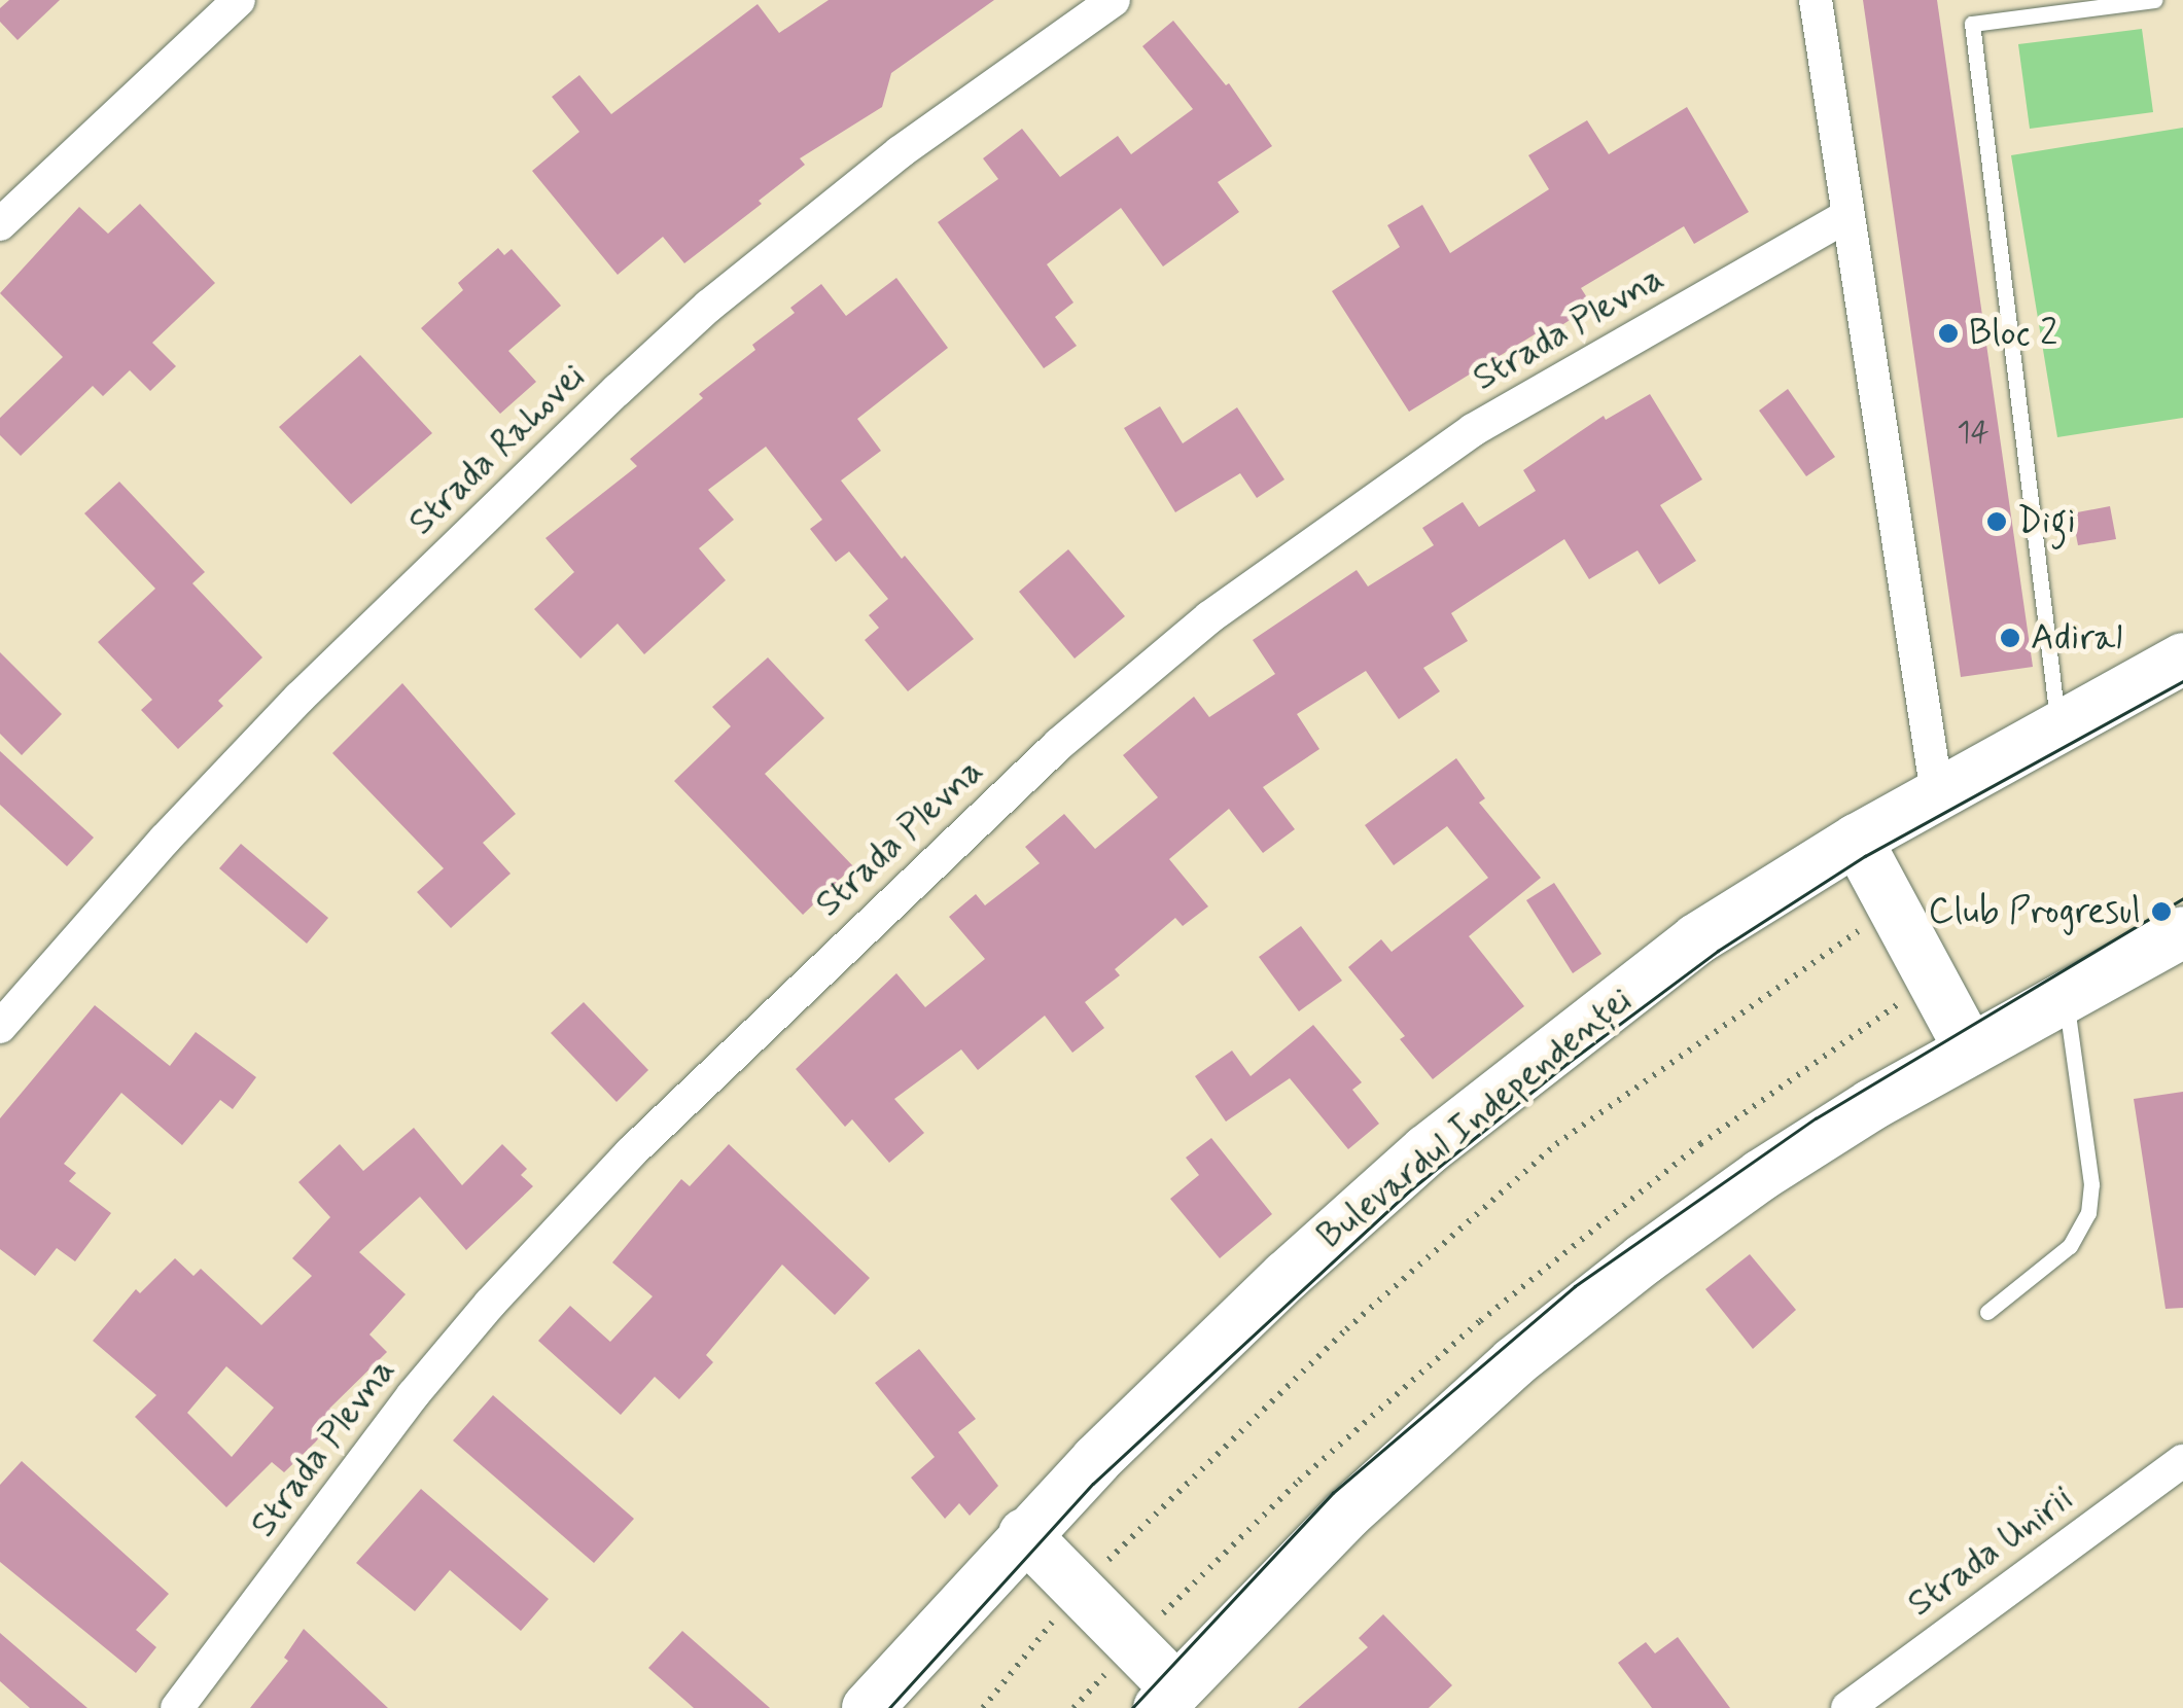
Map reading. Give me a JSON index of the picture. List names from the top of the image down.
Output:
{
  "streets": {
    "main road": ["Bulevardul Independenței"],
    "street": ["Strada Plevna", "Strada Rahovei", "Strada Unirii"]
  },
  "places": [
    "Bloc 2",
    "Digi",
    "Adiral",
    "Club Progresul"
  ],
  "house_numbers": ["14"]
}
